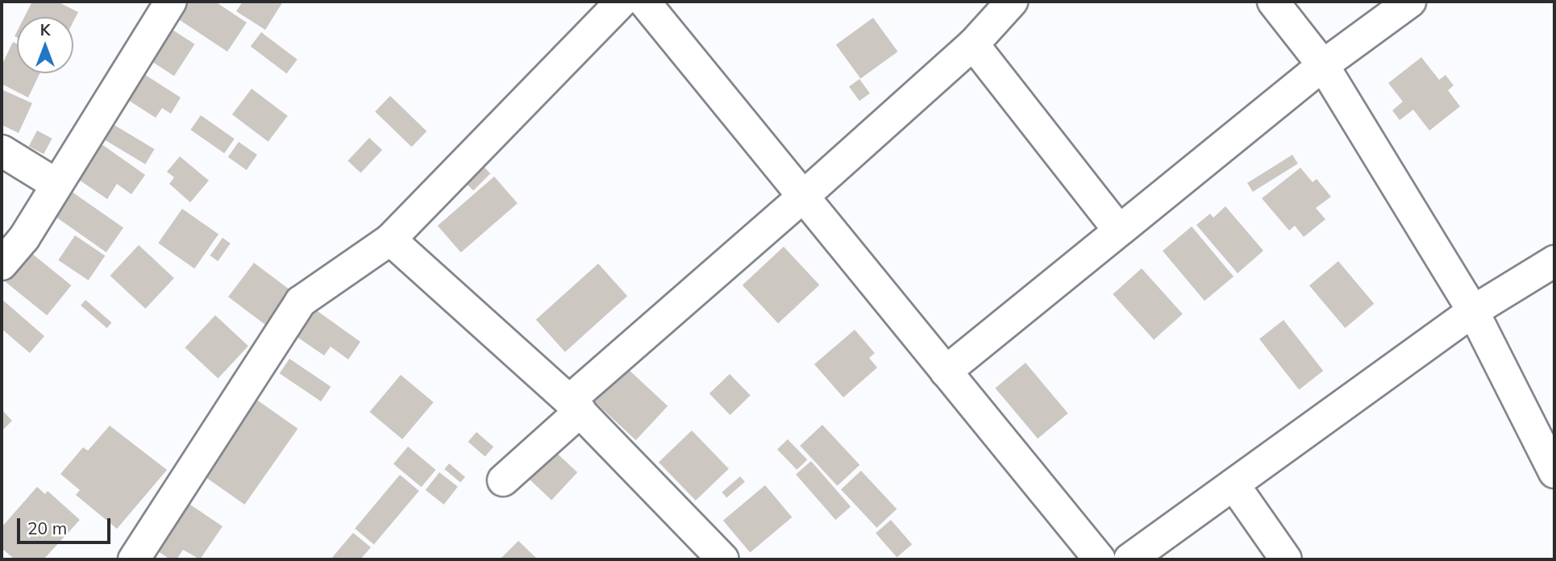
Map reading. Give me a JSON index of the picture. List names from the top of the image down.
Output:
{
  "scale_bar": "20 m",
  "north": "top"
}
